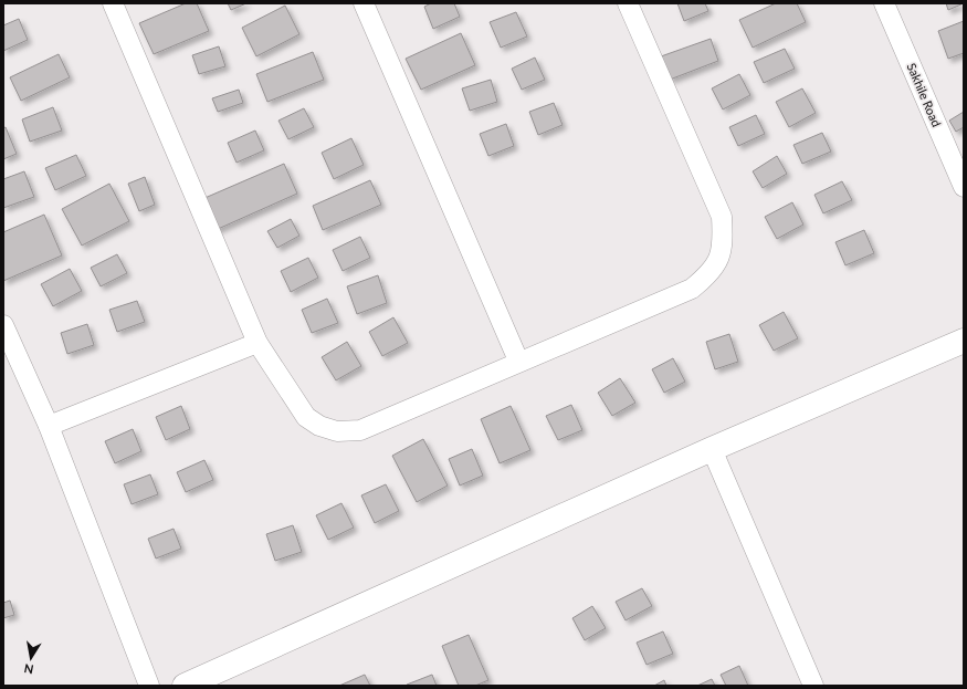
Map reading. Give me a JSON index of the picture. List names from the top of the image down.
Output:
{
  "streets": {
    "street": ["Sakhile Road"]
  },
  "north": "bottom"
}
